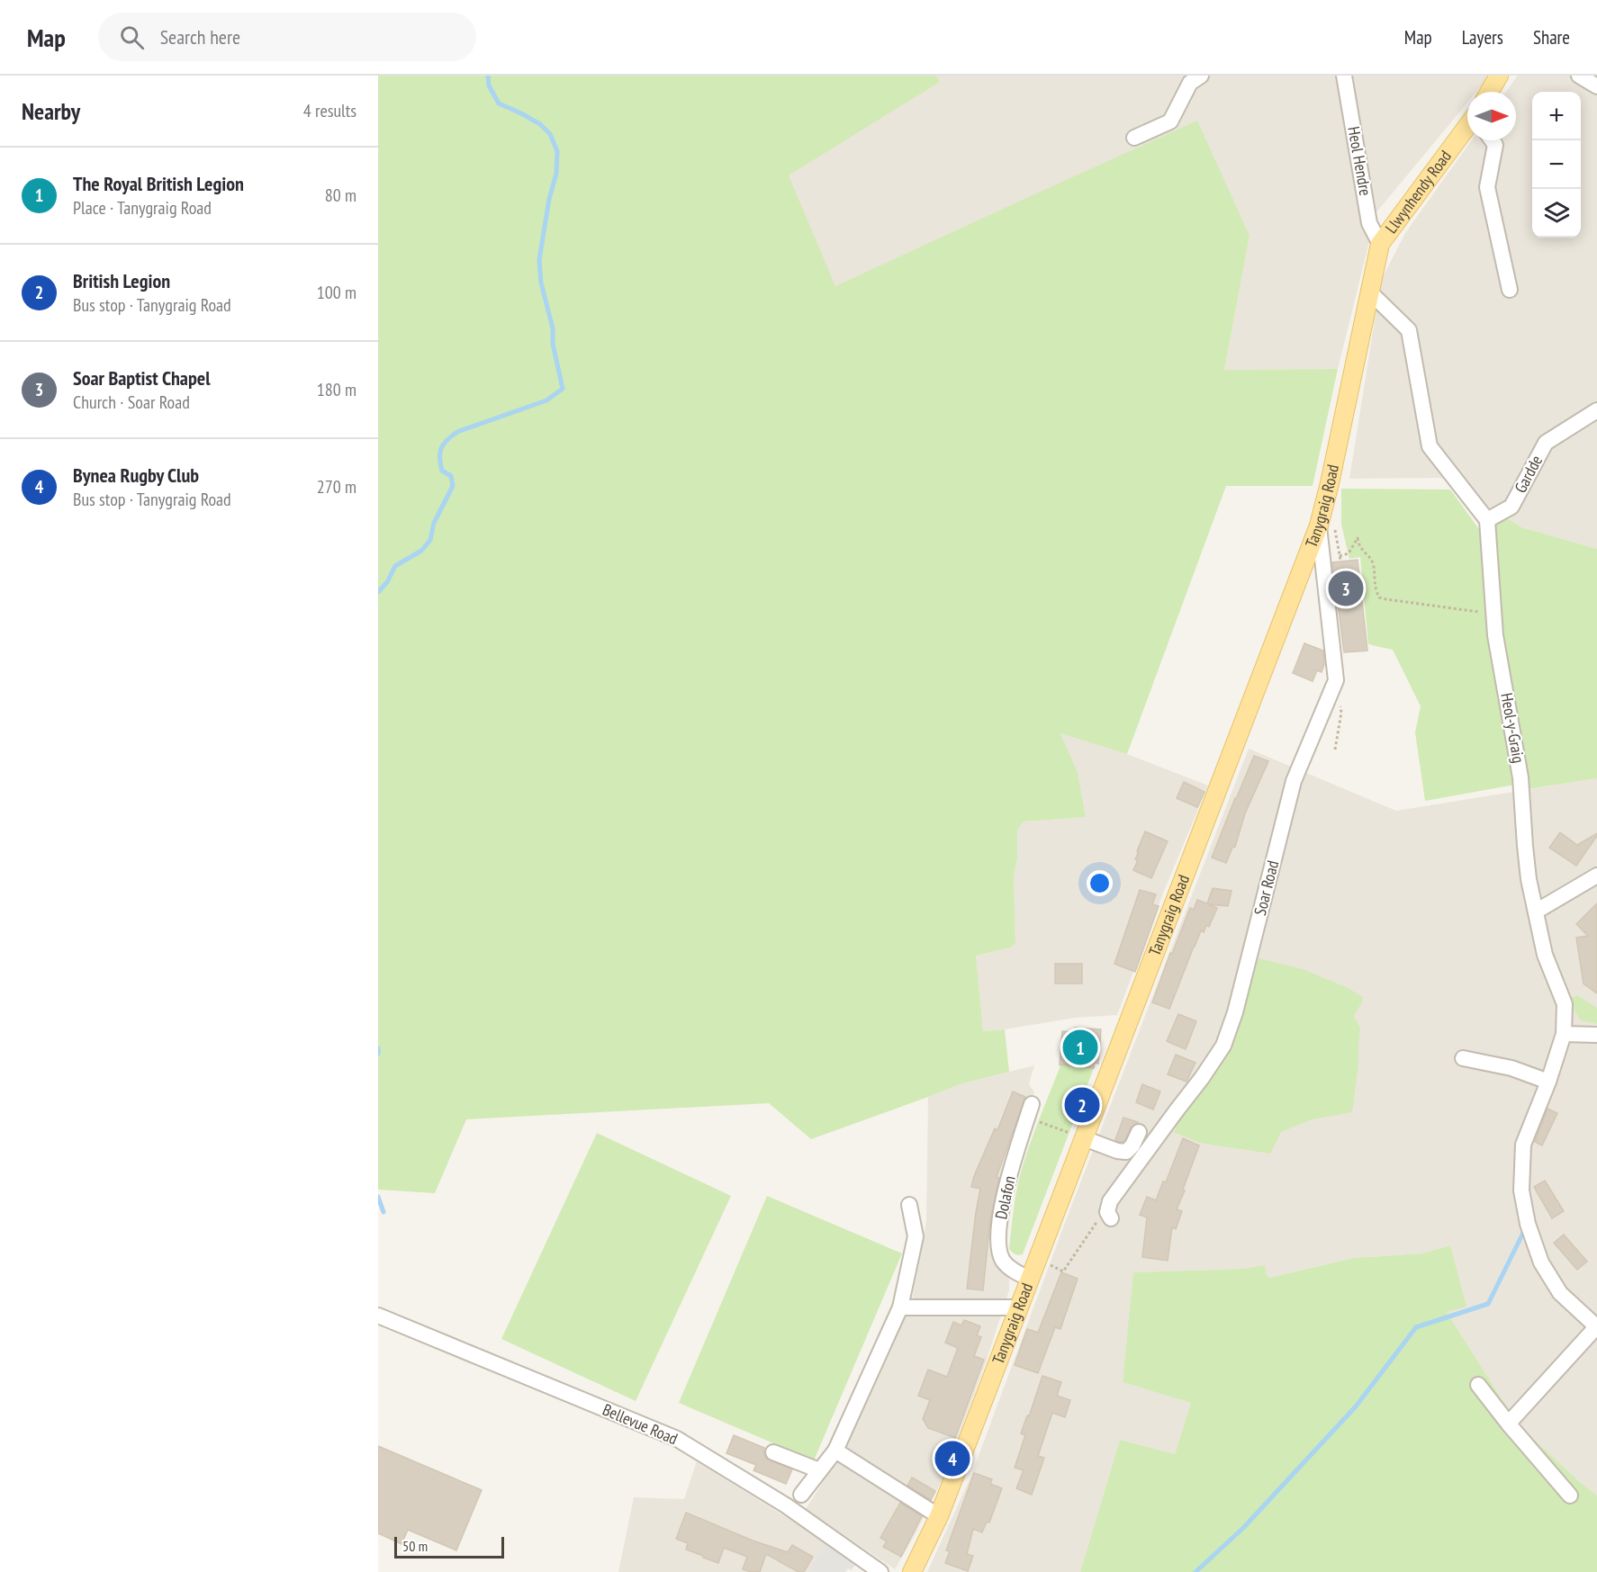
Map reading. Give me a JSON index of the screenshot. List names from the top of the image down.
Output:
{
  "streets": {
    "main road": ["Llwynhendy Road", "Tanygraig Road"],
    "street": [
      "Heol Hendre",
      "Gardde",
      "Heol-y-Graig",
      "Soar Road",
      "Dolafon",
      "Bellevue Road"
    ]
  },
  "crossings": [
    ["Heol Hendre", "Llwynhendy Road"],
    ["Heol Hendre", "Tanygraig Road"],
    ["Llwynhendy Road", "Tanygraig Road"],
    ["Gardde", "Heol-y-Graig"],
    ["Tanygraig Road", "Soar Road"],
    ["Tanygraig Road", "Dolafon"]
  ],
  "scale_bar": "50 m",
  "north": "right",
  "page": {
    "header": "Map",
    "search": "Search here",
    "nav": ["Map", "Layers", "Share"],
    "heading": ["Nearby", "4 results"],
    "map_buttons": ["+", "−"],
    "list": [
      {
        "mark": "1",
        "name": "The Royal British Legion",
        "note": "Place · Tanygraig Road",
        "value": "80 m"
      },
      {
        "mark": "2",
        "name": "British Legion",
        "note": "Bus stop · Tanygraig Road",
        "value": "100 m"
      },
      {
        "mark": "3",
        "name": "Soar Baptist Chapel",
        "note": "Church · Soar Road",
        "value": "180 m"
      },
      {
        "mark": "4",
        "name": "Bynea Rugby Club",
        "note": "Bus stop · Tanygraig Road",
        "value": "270 m"
      }
    ],
    "pins": [
      "3",
      "1",
      "2",
      "4"
    ],
    "scale": "50 m"
  }
}
